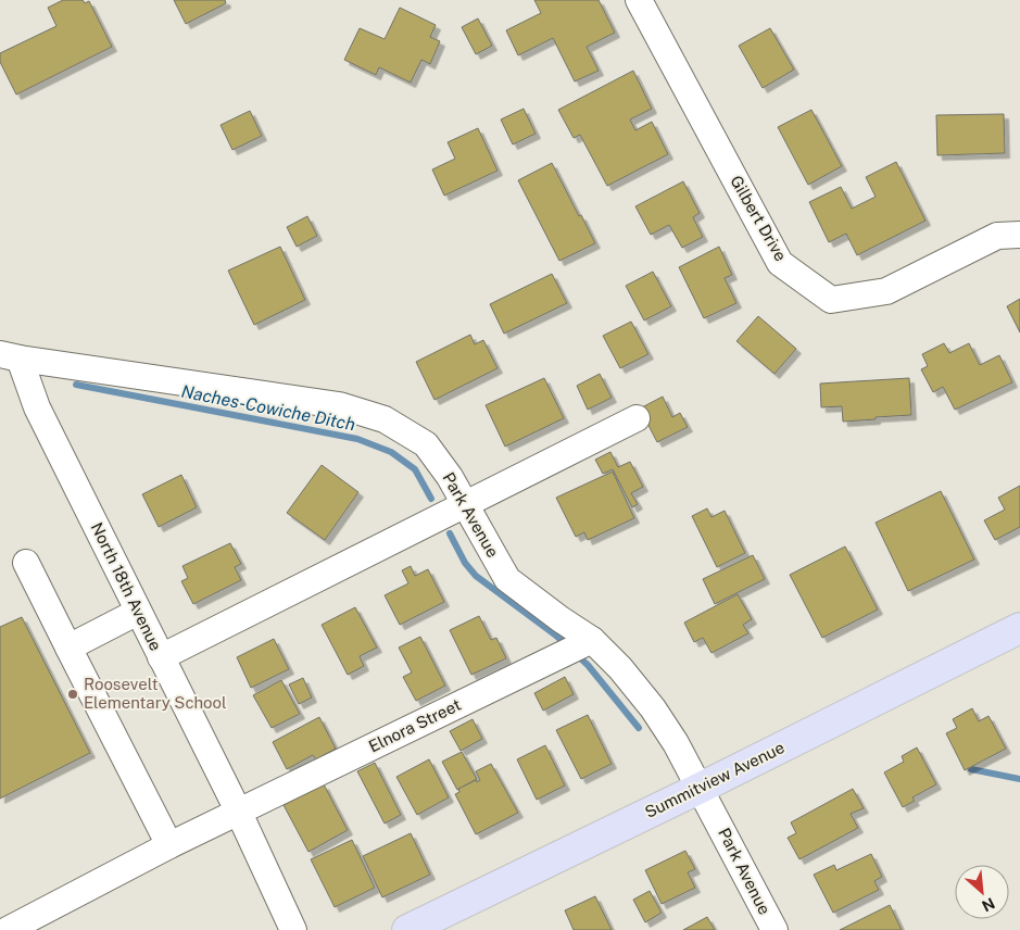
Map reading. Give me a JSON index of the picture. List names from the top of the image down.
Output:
{
  "streets": {
    "main road": ["Summitview Avenue"],
    "street": [
      "Gilbert Drive",
      "Park Avenue",
      "North 18th Avenue",
      "Elnora Street"
    ]
  },
  "crossings": [
    ["Park Avenue", "North 18th Avenue"],
    ["Park Avenue", "Elnora Street"],
    ["Park Avenue", "Summitview Avenue"],
    ["North 18th Avenue", "Elnora Street"]
  ],
  "water": ["Naches-Cowiche Ditch"],
  "places": ["Roosevelt Elementary School"],
  "north": "bottom right"
}
